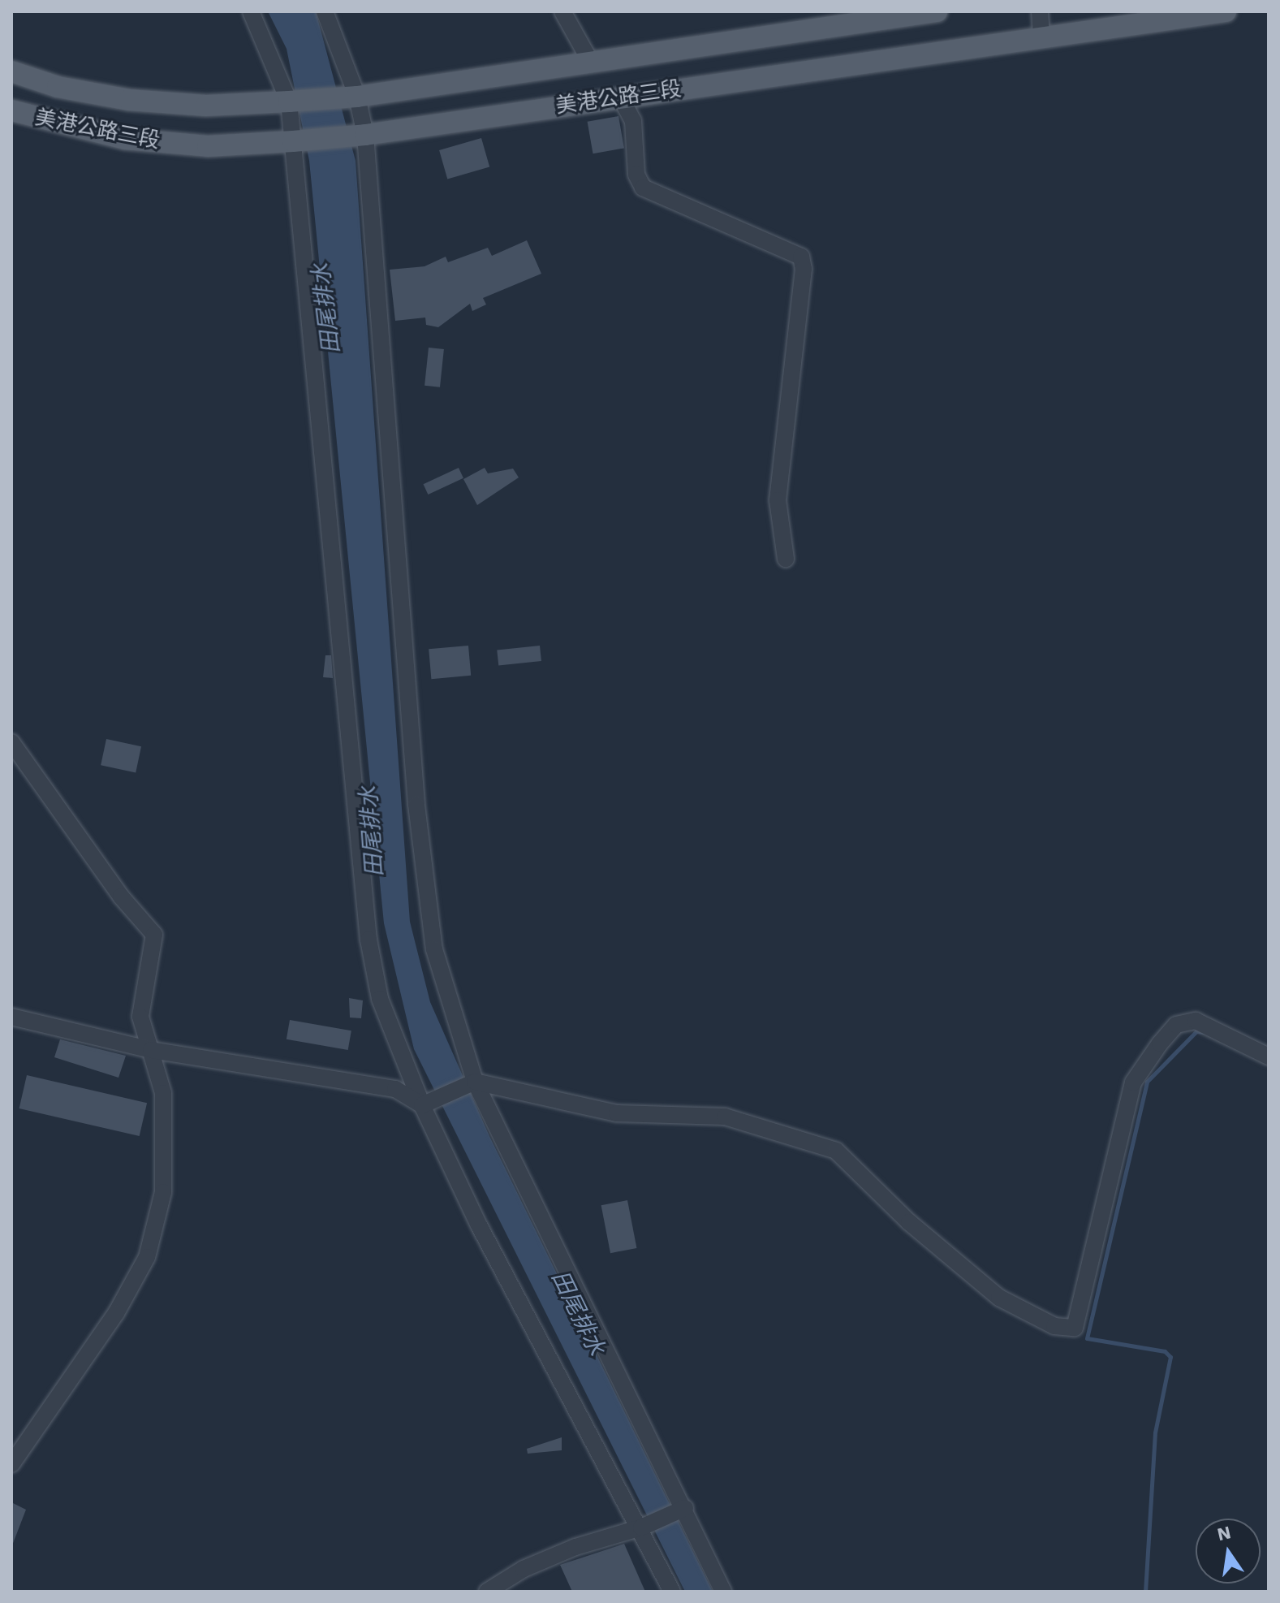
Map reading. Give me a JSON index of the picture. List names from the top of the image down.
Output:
{
  "streets": {
    "main road": ["美港公路三段"]
  },
  "water": ["田尾排水"],
  "north": "top"
}
